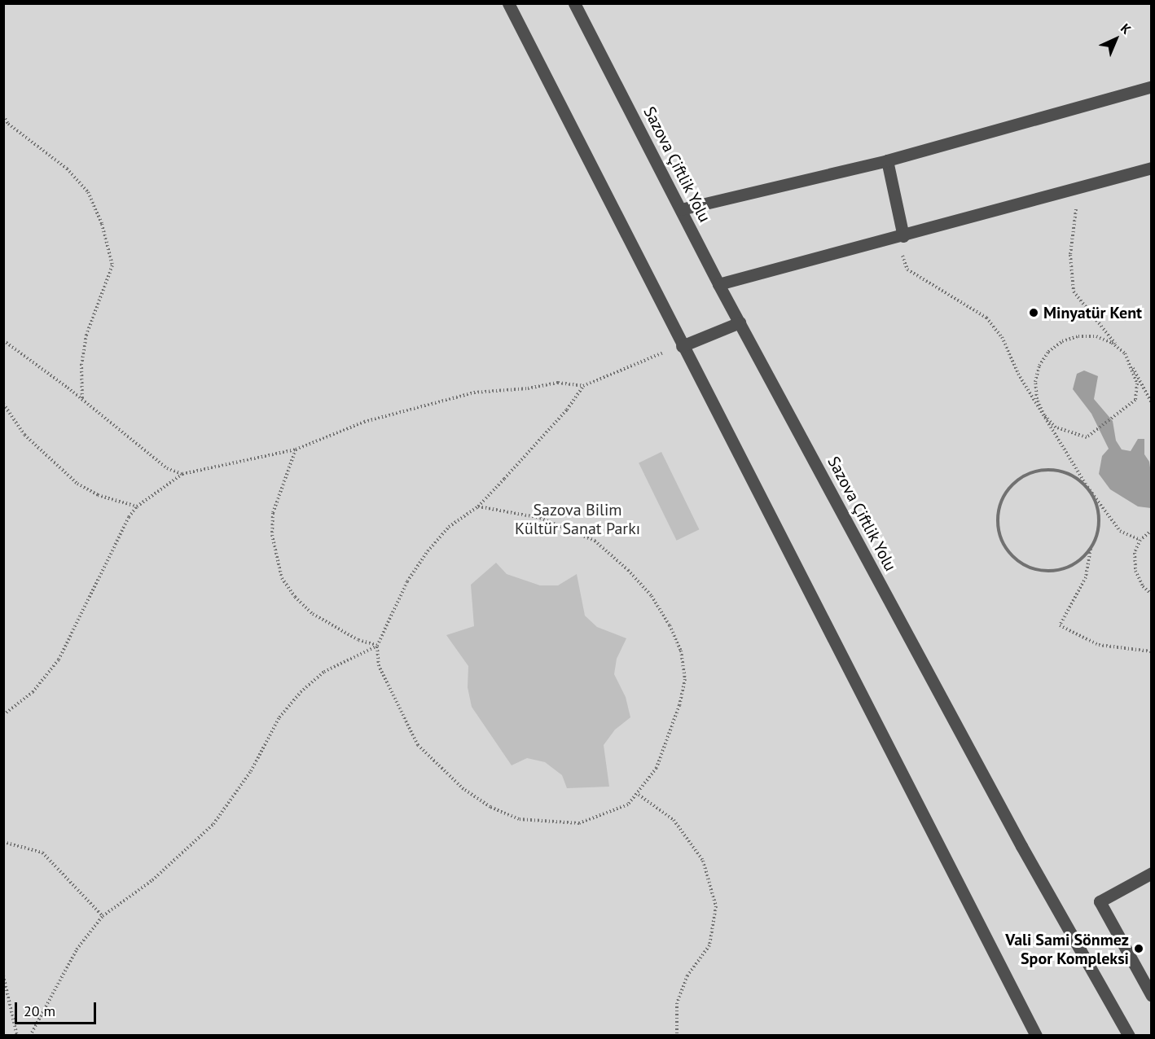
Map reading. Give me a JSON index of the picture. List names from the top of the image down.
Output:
{
  "streets": {
    "street": ["Sazova Çiftlik Yolu"]
  },
  "parks": ["Sazova Bilim Kültür Sanat Parkı"],
  "places": ["Minyatür Kent", "Vali Sami Sönmez Spor Kompleksi"],
  "scale_bar": "20 m",
  "north": "top right"
}
